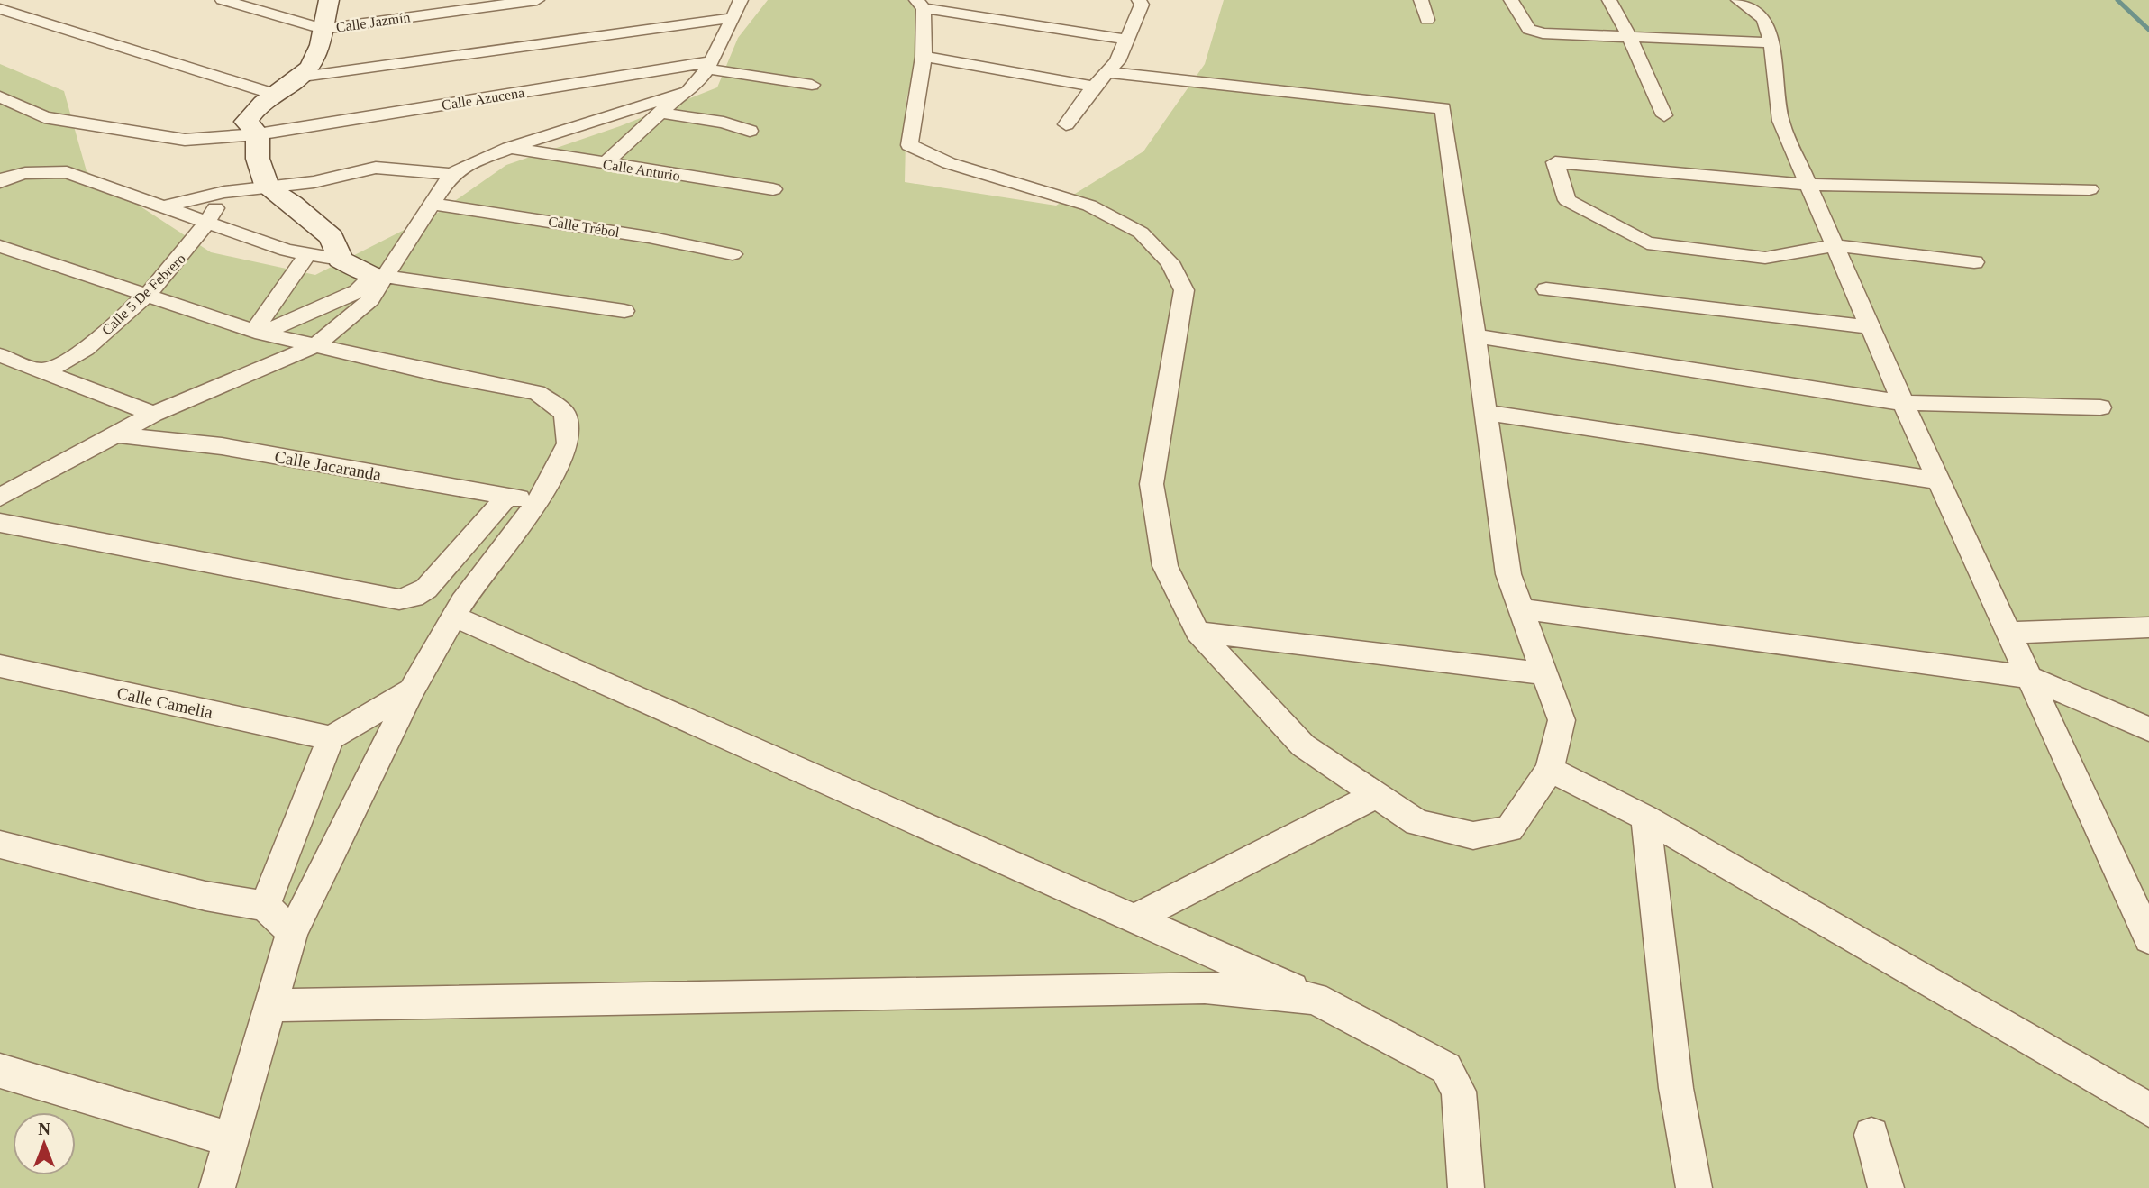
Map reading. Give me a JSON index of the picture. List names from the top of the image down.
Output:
{
  "streets": {
    "street": [
      "Calle Jazmín",
      "Calle Azucena",
      "Calle Anturio",
      "Calle Trébol",
      "Calle 5 De Febrero",
      "Calle Jacaranda",
      "Calle Camelia"
    ]
  },
  "north": "top"
}
